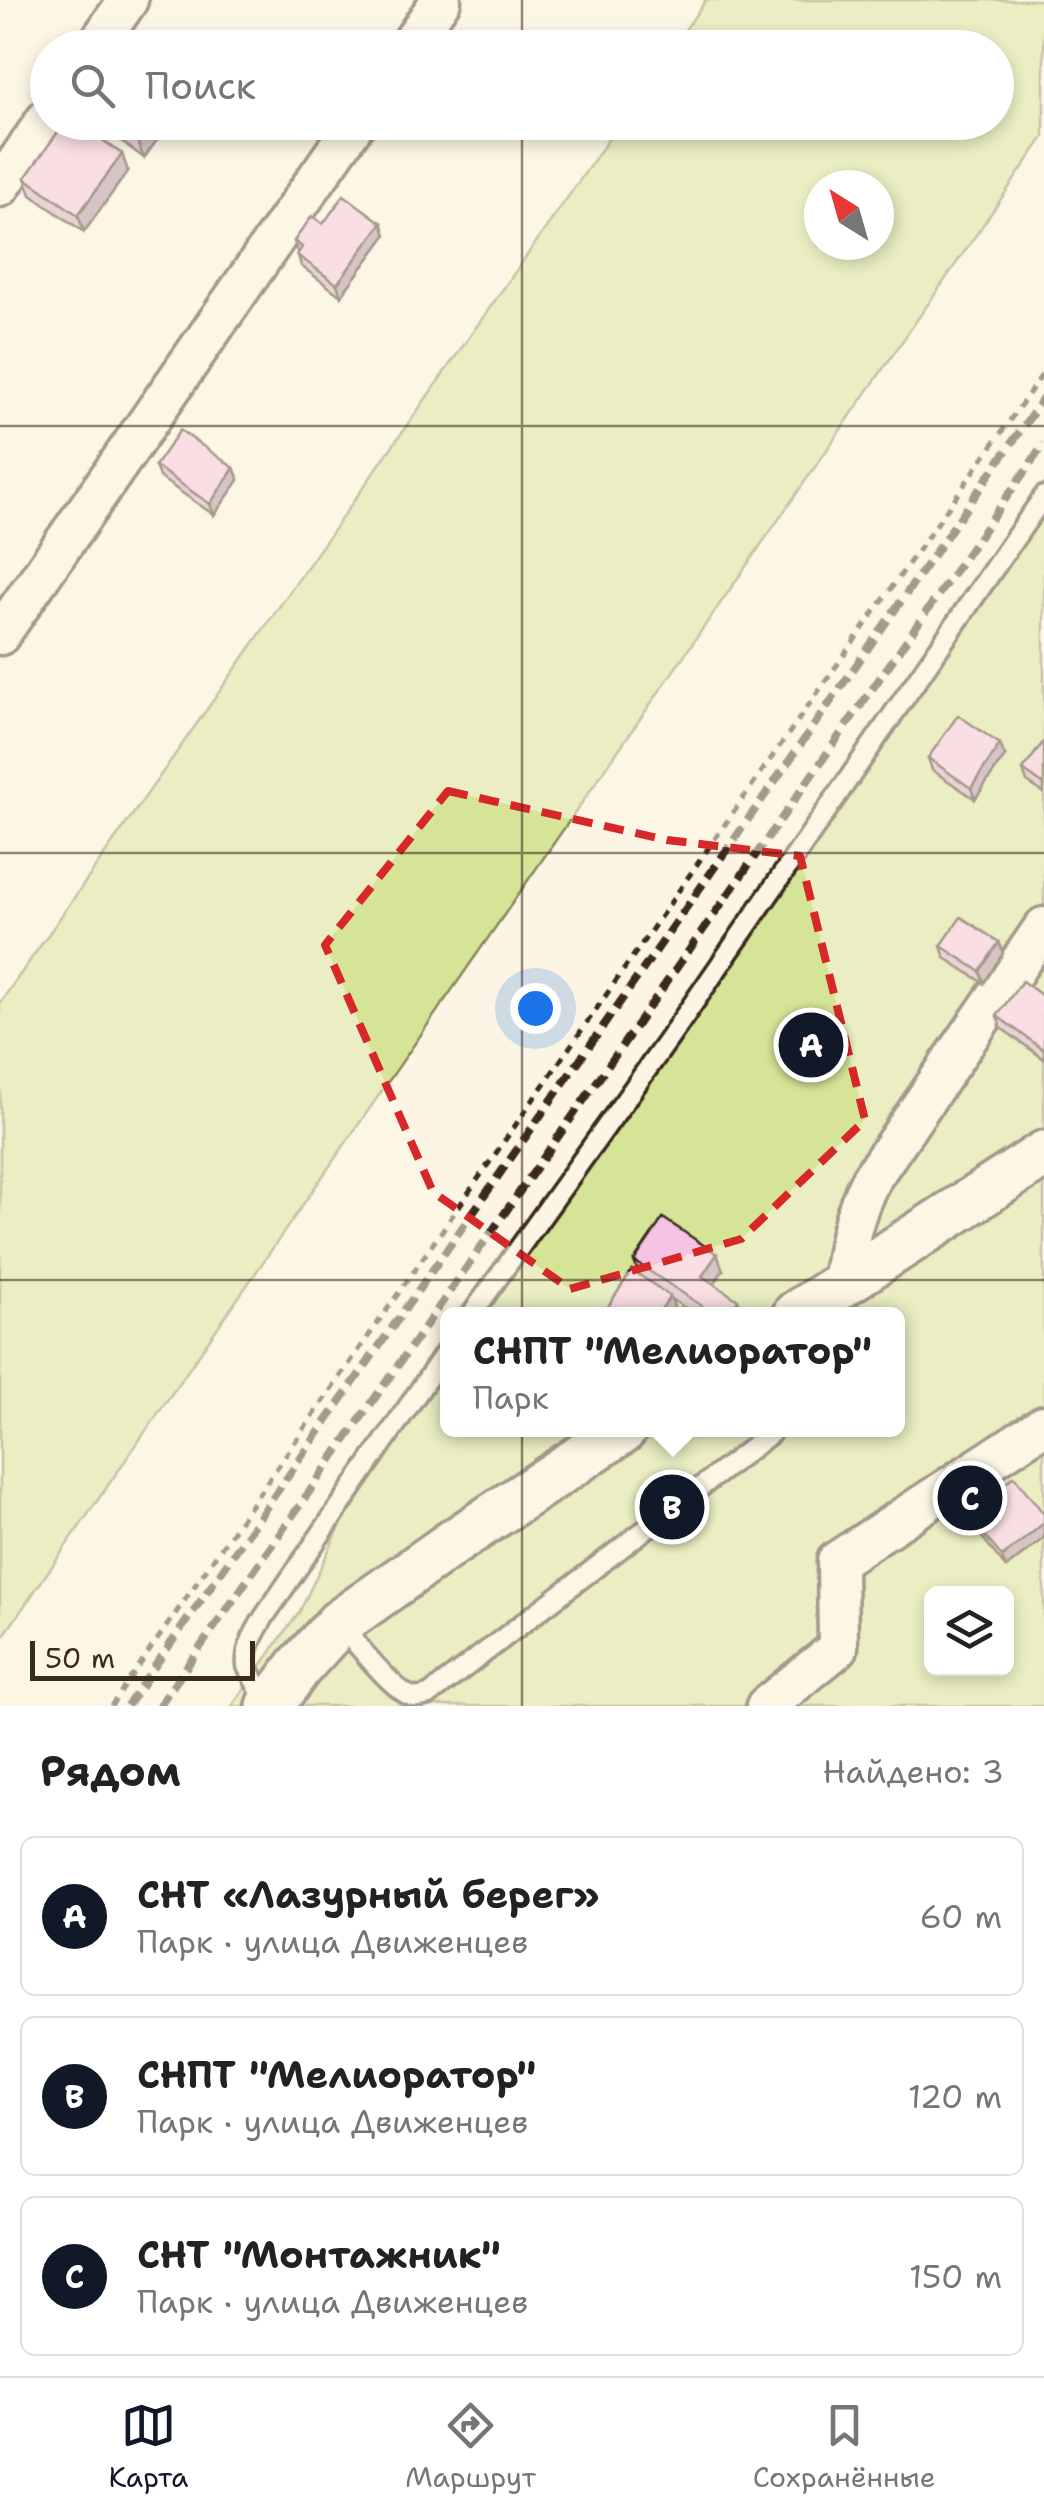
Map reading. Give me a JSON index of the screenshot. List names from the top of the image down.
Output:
{
  "scale_bar": "50 m",
  "north": "top left",
  "page": {
    "search": "Поиск",
    "pins": ["A", "C", "B"],
    "popup": ["СНПТ \"Мелиоратор\"", "Парк"],
    "scale": "50 m",
    "heading": ["Рядом", "Найдено: 3"],
    "list": [
      {
        "mark": "A",
        "name": "СНТ «Лазурный берег»",
        "note": "Парк · улица Движенцев",
        "value": "60 m"
      },
      {
        "mark": "B",
        "name": "СНПТ \"Мелиоратор\"",
        "note": "Парк · улица Движенцев",
        "value": "120 m"
      },
      {
        "mark": "C",
        "name": "СНТ \"Монтажник\"",
        "note": "Парк · улица Движенцев",
        "value": "150 m"
      }
    ],
    "nav": ["Карта", "Маршрут", "Сохранённые"]
  }
}
